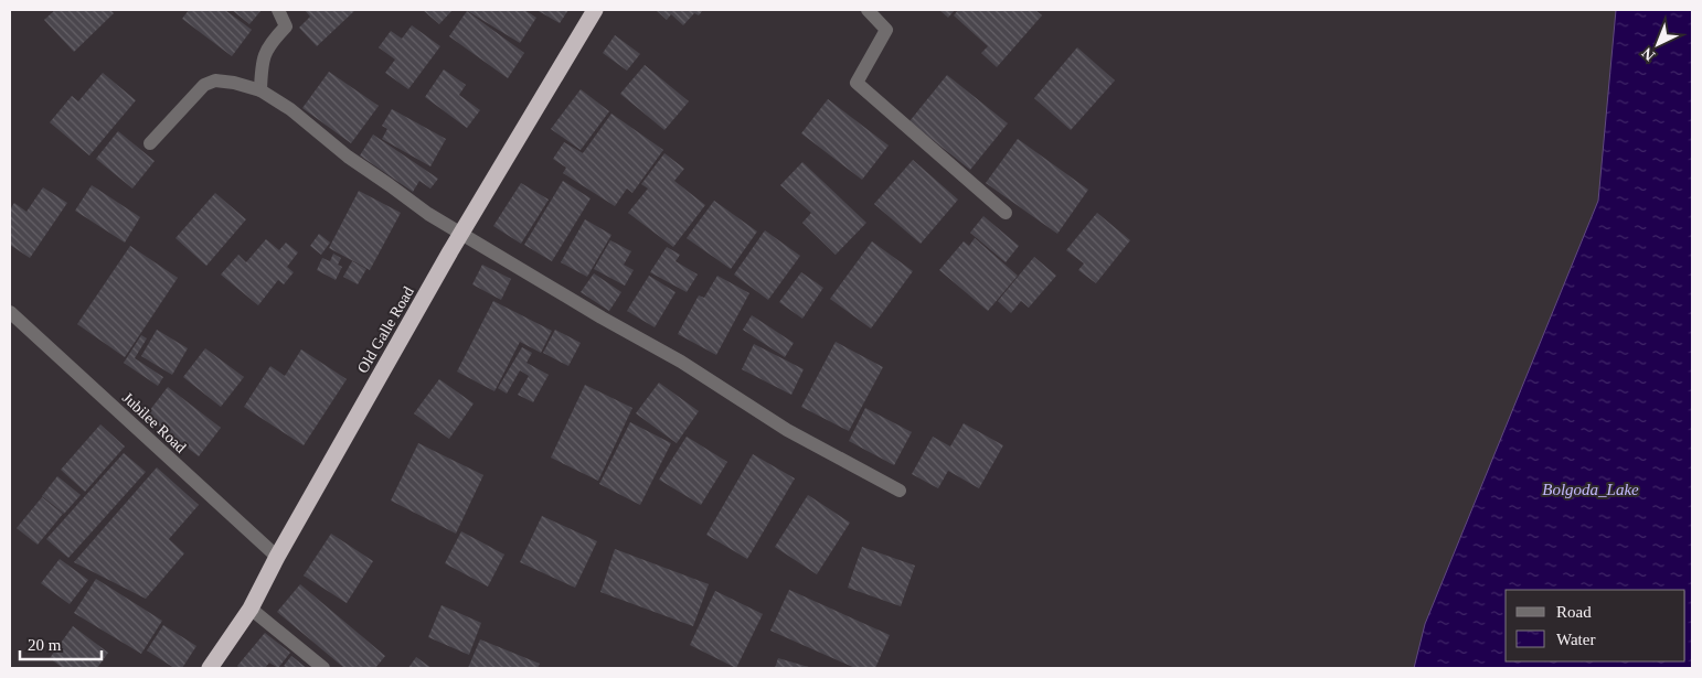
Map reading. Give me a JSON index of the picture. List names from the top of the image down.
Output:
{
  "streets": {
    "highway": ["Old Galle Road"],
    "street": ["Jubilee Road"]
  },
  "crossings": [
    ["Old Galle Road", "Jubilee Road"]
  ],
  "water": ["Bolgoda_Lake"],
  "legend": ["Road", "Water"],
  "scale_bar": "20 m",
  "north": "bottom left"
}
